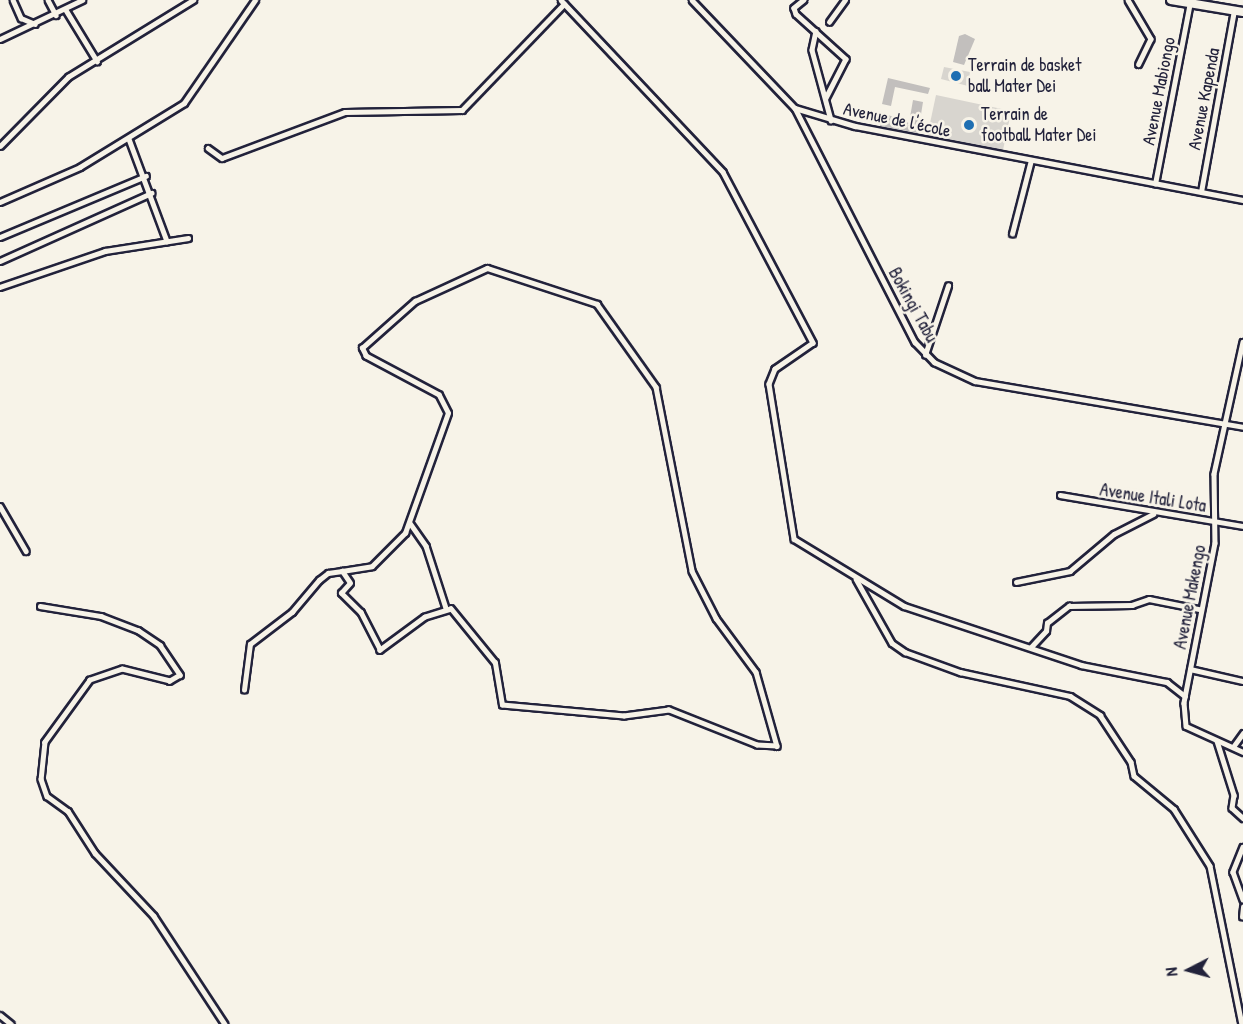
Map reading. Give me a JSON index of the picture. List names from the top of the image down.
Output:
{
  "streets": {
    "street": [
      "Avenue Mabiongo",
      "Avenue Kapenda",
      "Avenue de l'école",
      "Bokingi Tabu",
      "Avenue Itali Lota",
      "Avenue Makengo"
    ]
  },
  "crossings": [
    ["Avenue Mabiongo", "Avenue de l'école"],
    ["Avenue Kapenda", "Avenue de l'école"],
    ["Avenue de l'école", "Bokingi Tabu"],
    ["Bokingi Tabu", "Avenue Makengo"],
    ["Avenue Itali Lota", "Avenue Makengo"]
  ],
  "places": ["Terrain de basket ball Mater Dei", "Terrain de football Mater Dei"],
  "north": "left"
}
